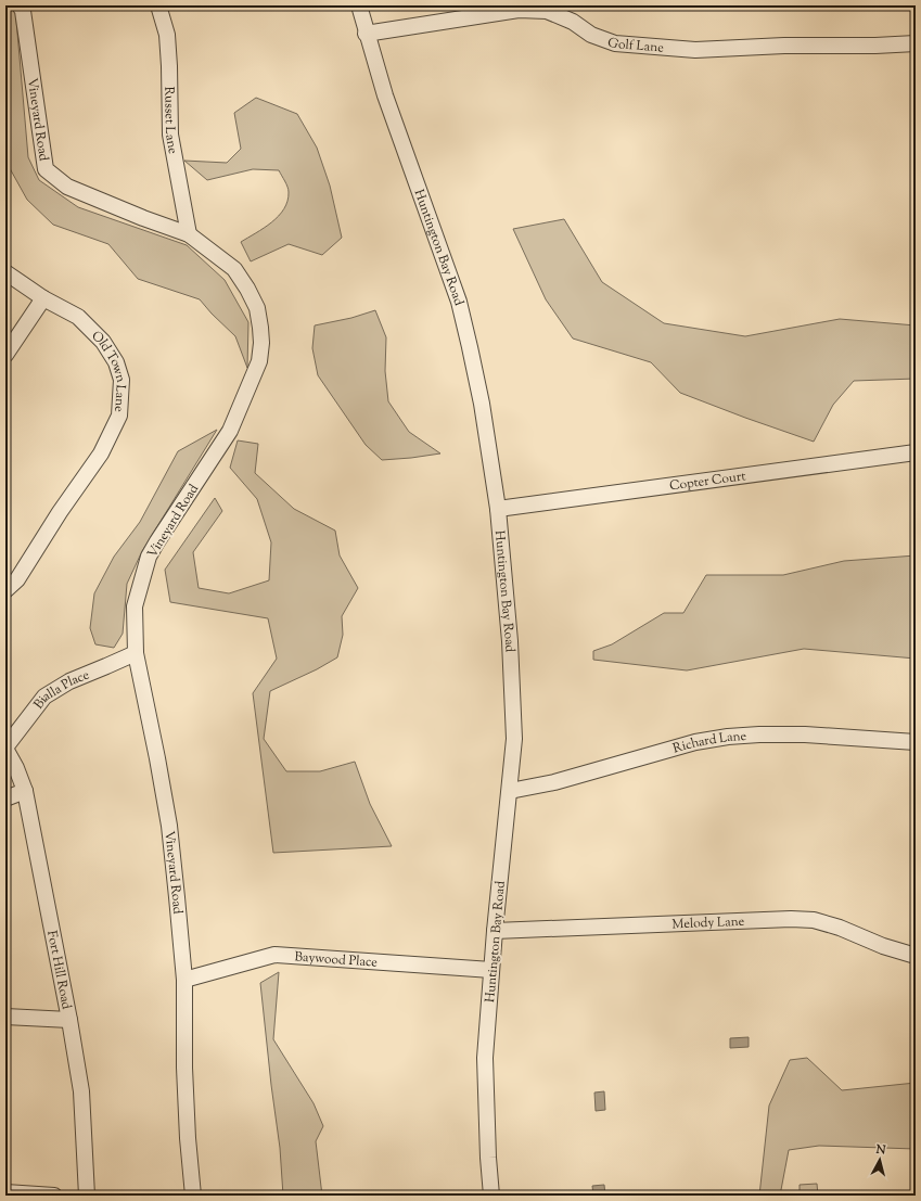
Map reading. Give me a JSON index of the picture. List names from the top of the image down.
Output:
{
  "streets": {
    "street": [
      "Golf Lane",
      "Vineyard Road",
      "Russet Lane",
      "Huntington Bay Road",
      "Old Town Lane",
      "Copter Court",
      "Bialla Place",
      "Richard Lane",
      "Melody Lane",
      "Baywood Place",
      "Fort Hill Road"
    ]
  },
  "crossings": [
    ["Golf Lane", "Huntington Bay Road"],
    ["Vineyard Road", "Russet Lane"],
    ["Vineyard Road", "Bialla Place"],
    ["Vineyard Road", "Baywood Place"],
    ["Huntington Bay Road", "Copter Court"],
    ["Huntington Bay Road", "Richard Lane"],
    ["Huntington Bay Road", "Melody Lane"],
    ["Huntington Bay Road", "Baywood Place"],
    ["Bialla Place", "Fort Hill Road"]
  ],
  "north": "top"
}
